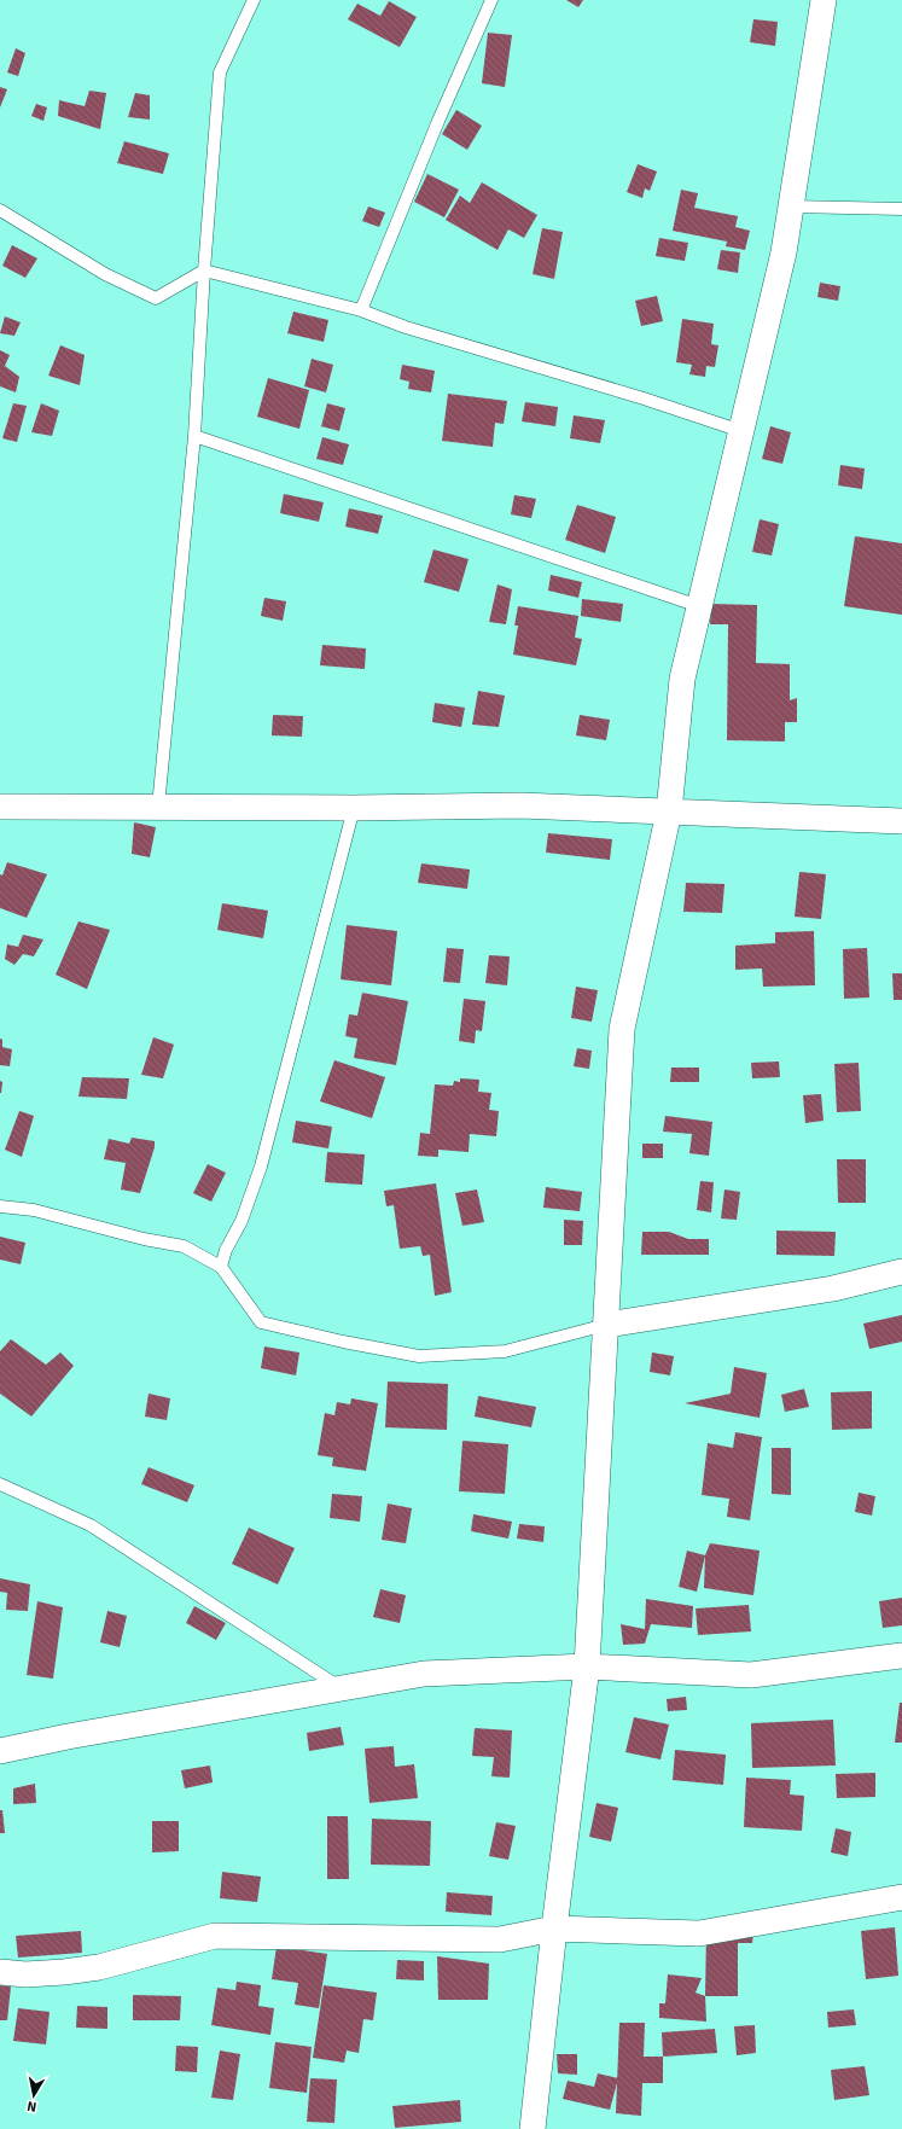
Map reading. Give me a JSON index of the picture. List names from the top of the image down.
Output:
{
  "north": "bottom"
}
